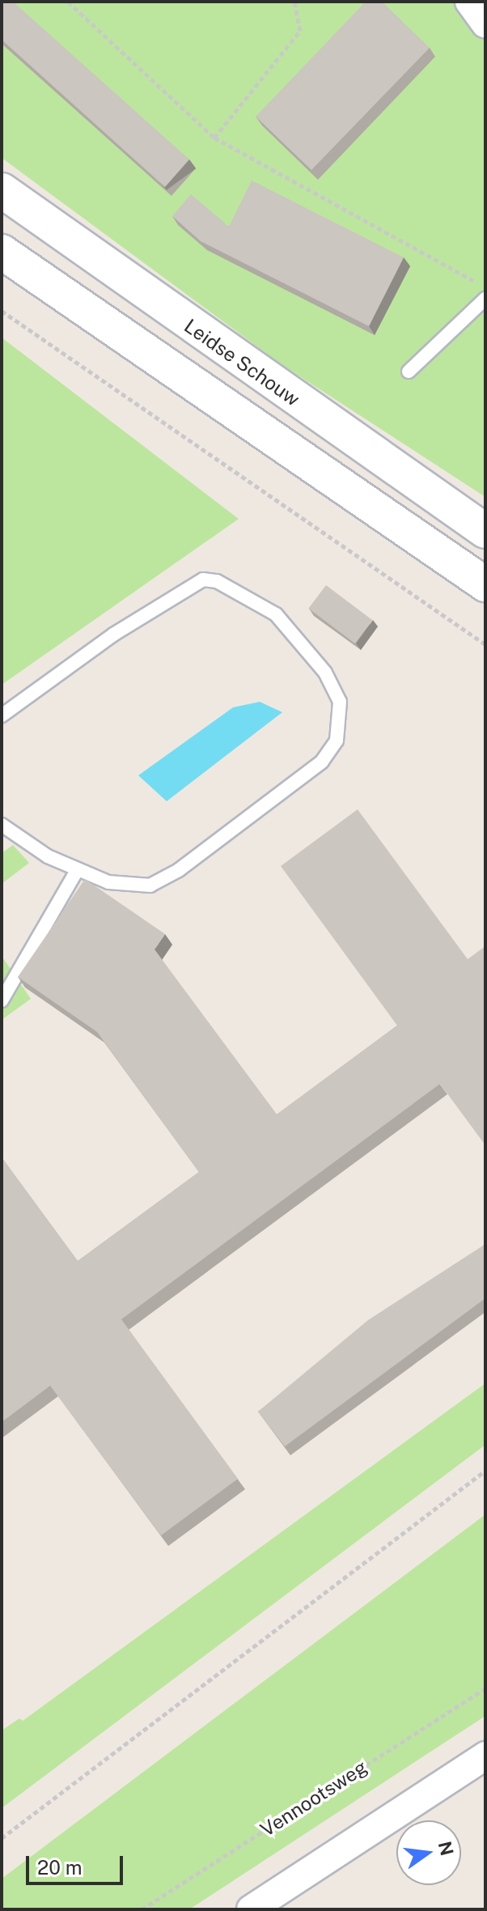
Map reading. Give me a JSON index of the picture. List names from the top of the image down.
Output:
{
  "streets": {
    "street": ["Leidse Schouw"],
    "path": ["Vennootsweg"]
  },
  "scale_bar": "20 m",
  "north": "right"
}
